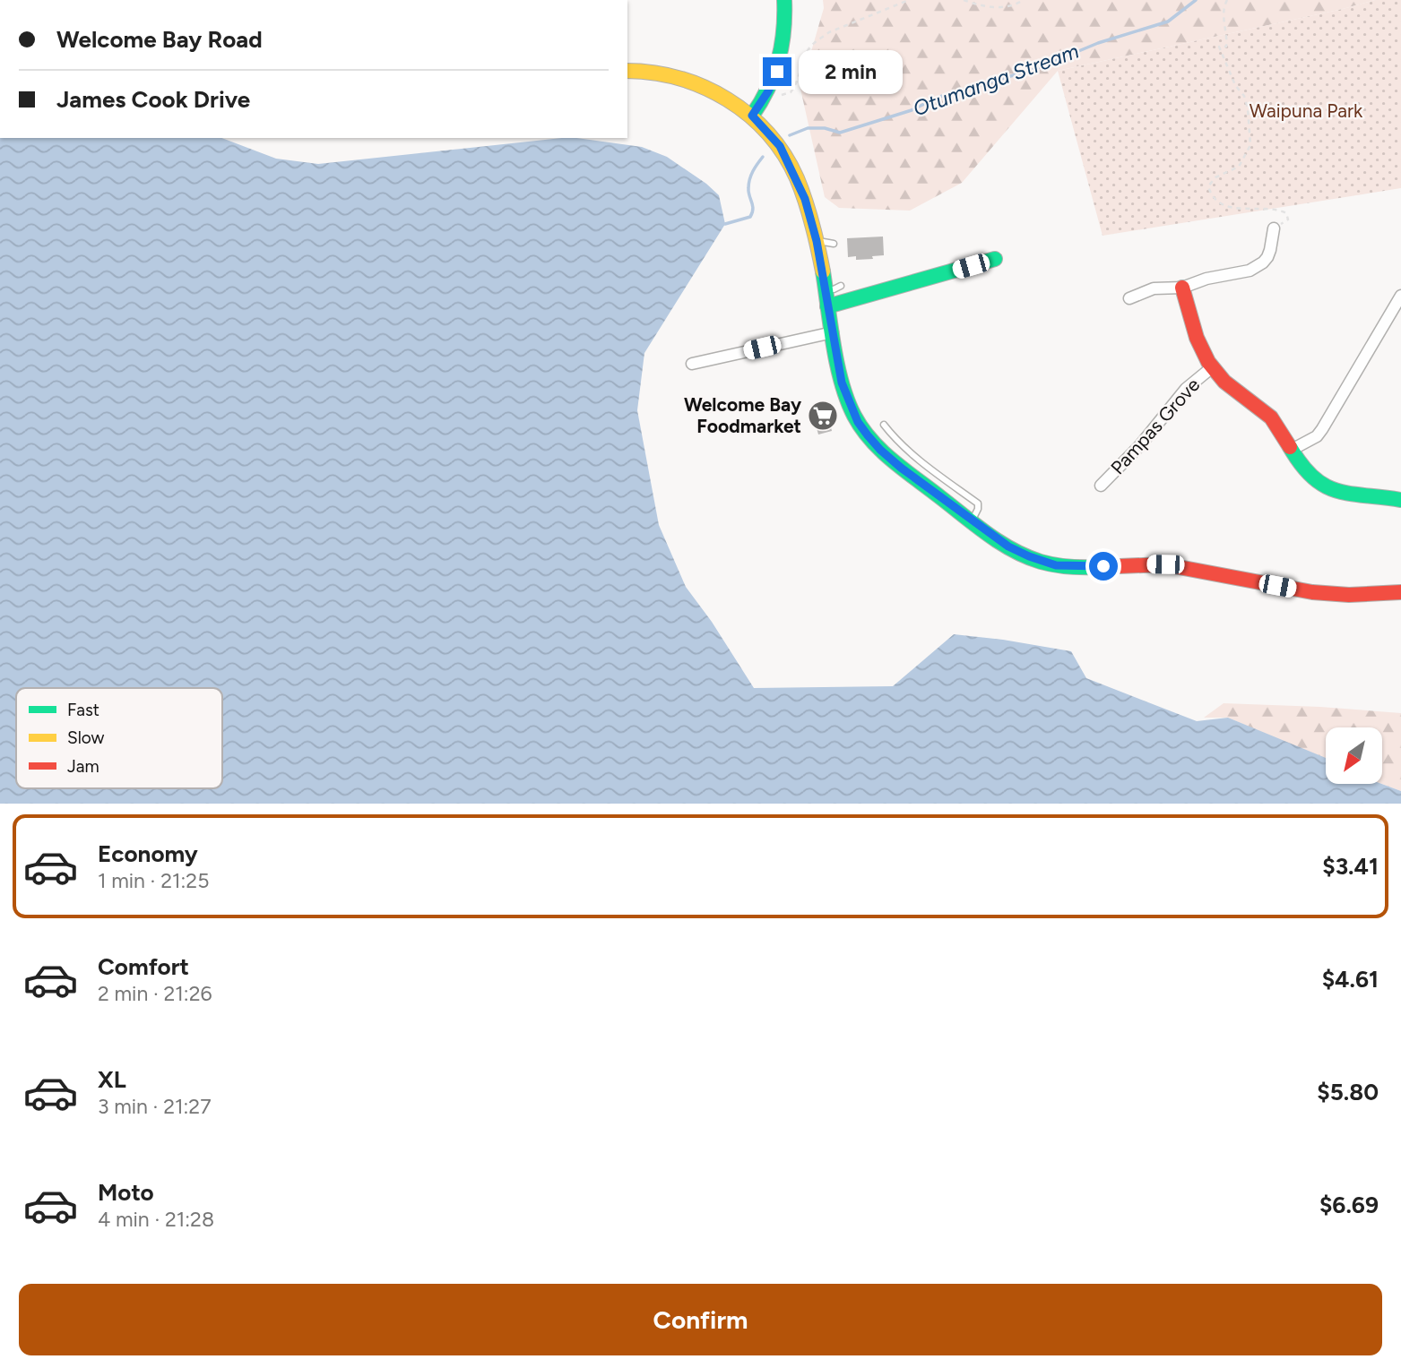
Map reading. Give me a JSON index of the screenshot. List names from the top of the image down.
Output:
{
  "streets": {
    "street": ["Pampas Grove"]
  },
  "water": ["Otumanga Stream"],
  "parks": ["Waipuna Park"],
  "places": {
    "supermarket": ["Welcome Bay Foodmarket"]
  },
  "legend": ["Fast", "Slow", "Jam"],
  "north": "bottom left",
  "page": {
    "banner": ["Welcome Bay Road", "James Cook Drive"],
    "bubble": "2 min",
    "list": [
      {
        "name": "Economy",
        "note": "1 min · 21:25",
        "value": "$3.41"
      },
      {
        "name": "Comfort",
        "note": "2 min · 21:26",
        "value": "$4.61"
      },
      {
        "name": "XL",
        "note": "3 min · 21:27",
        "value": "$5.80"
      },
      {
        "name": "Moto",
        "note": "4 min · 21:28",
        "value": "$6.69"
      }
    ],
    "buttons": "Confirm"
  }
}
